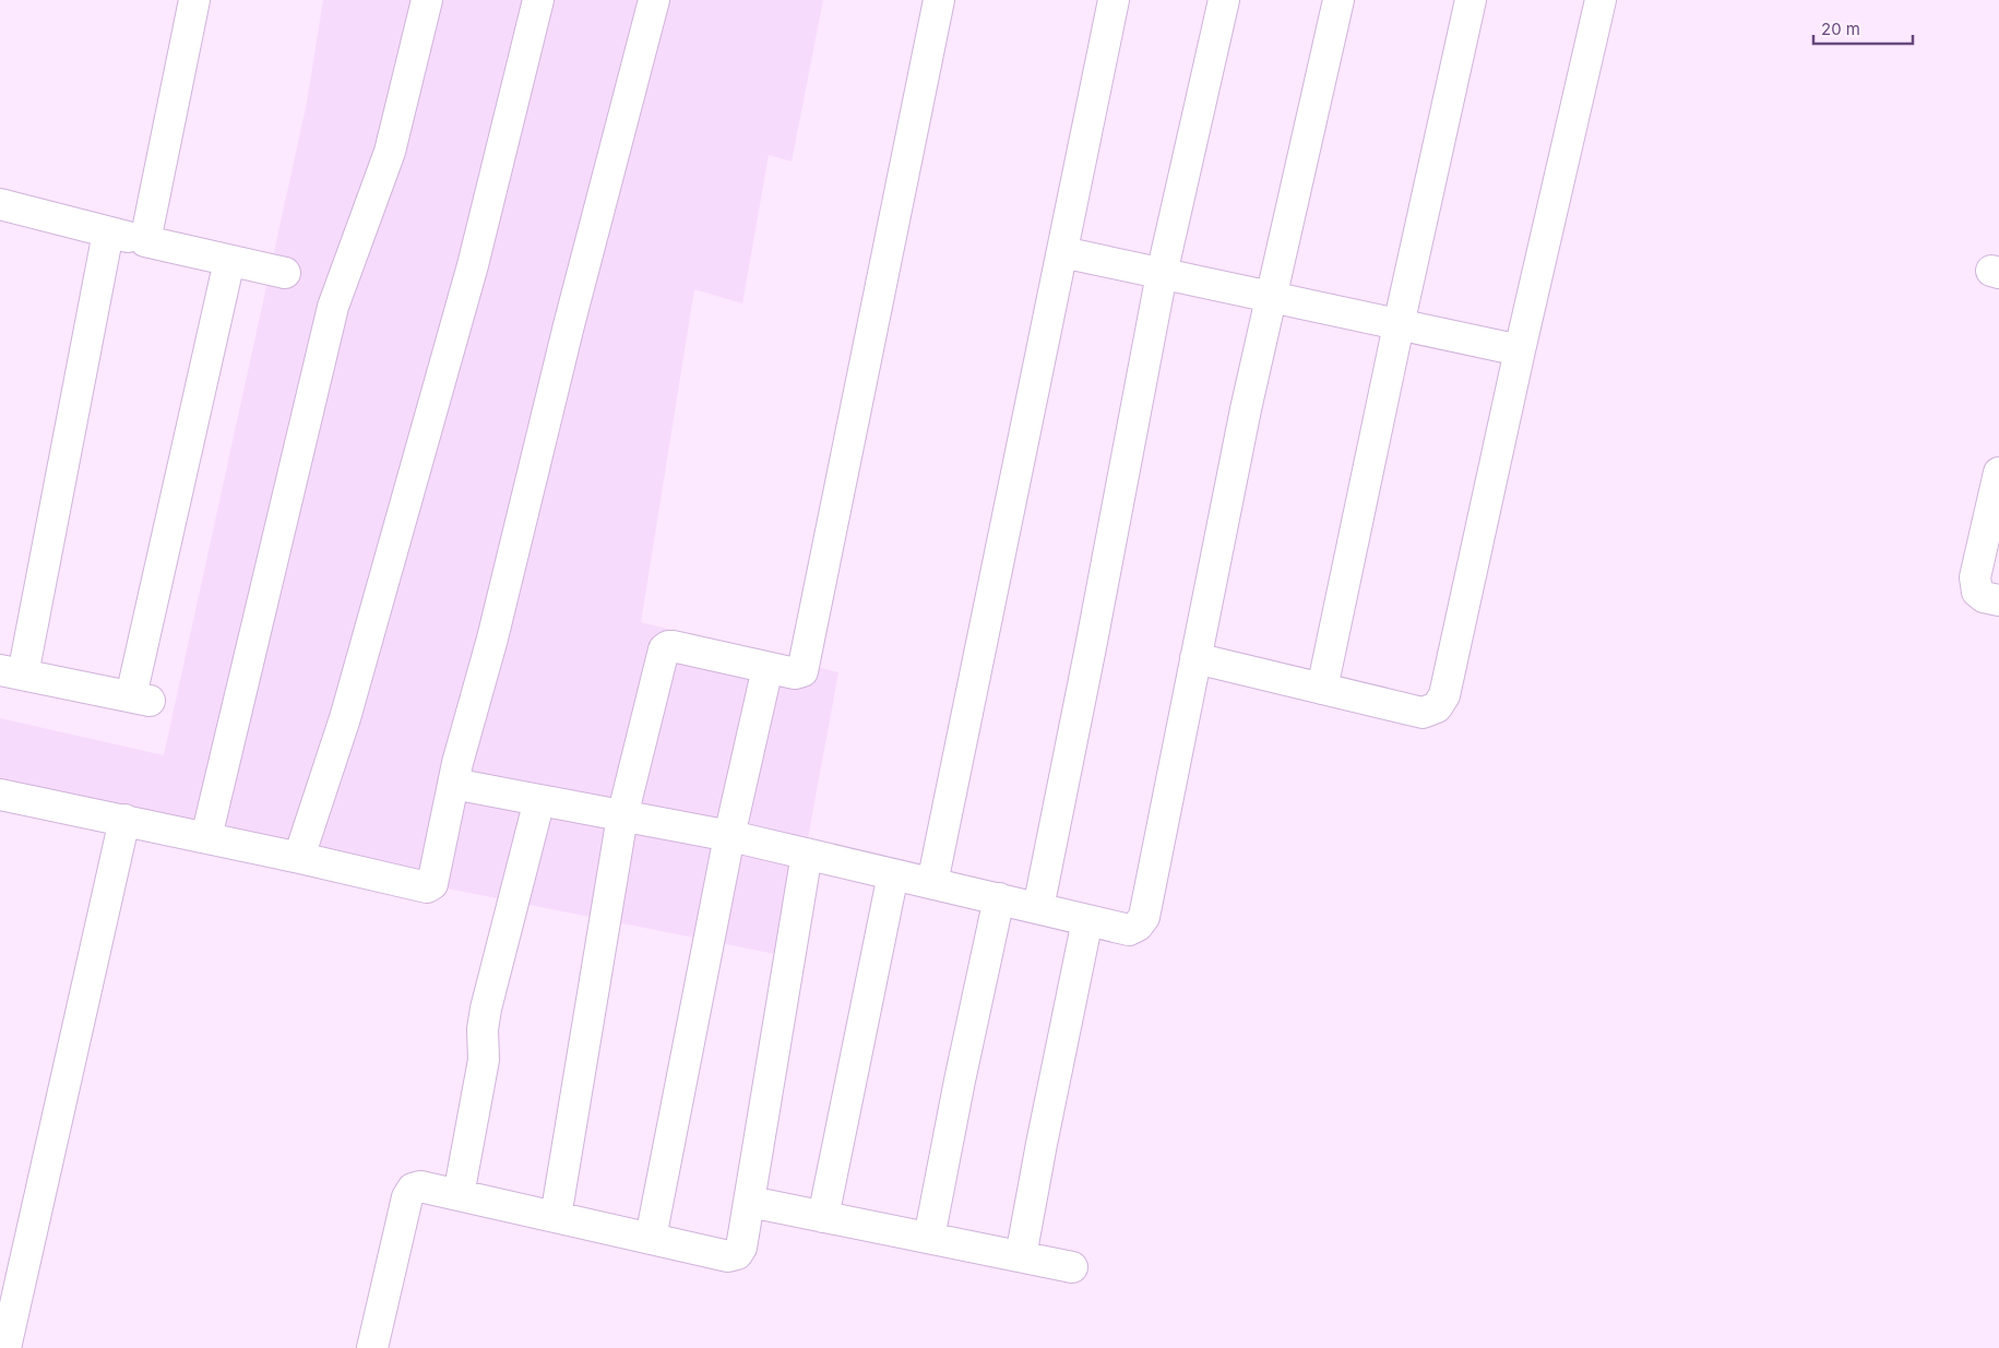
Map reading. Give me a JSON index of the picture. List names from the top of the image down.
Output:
{
  "scale_bar": "20 m"
}
